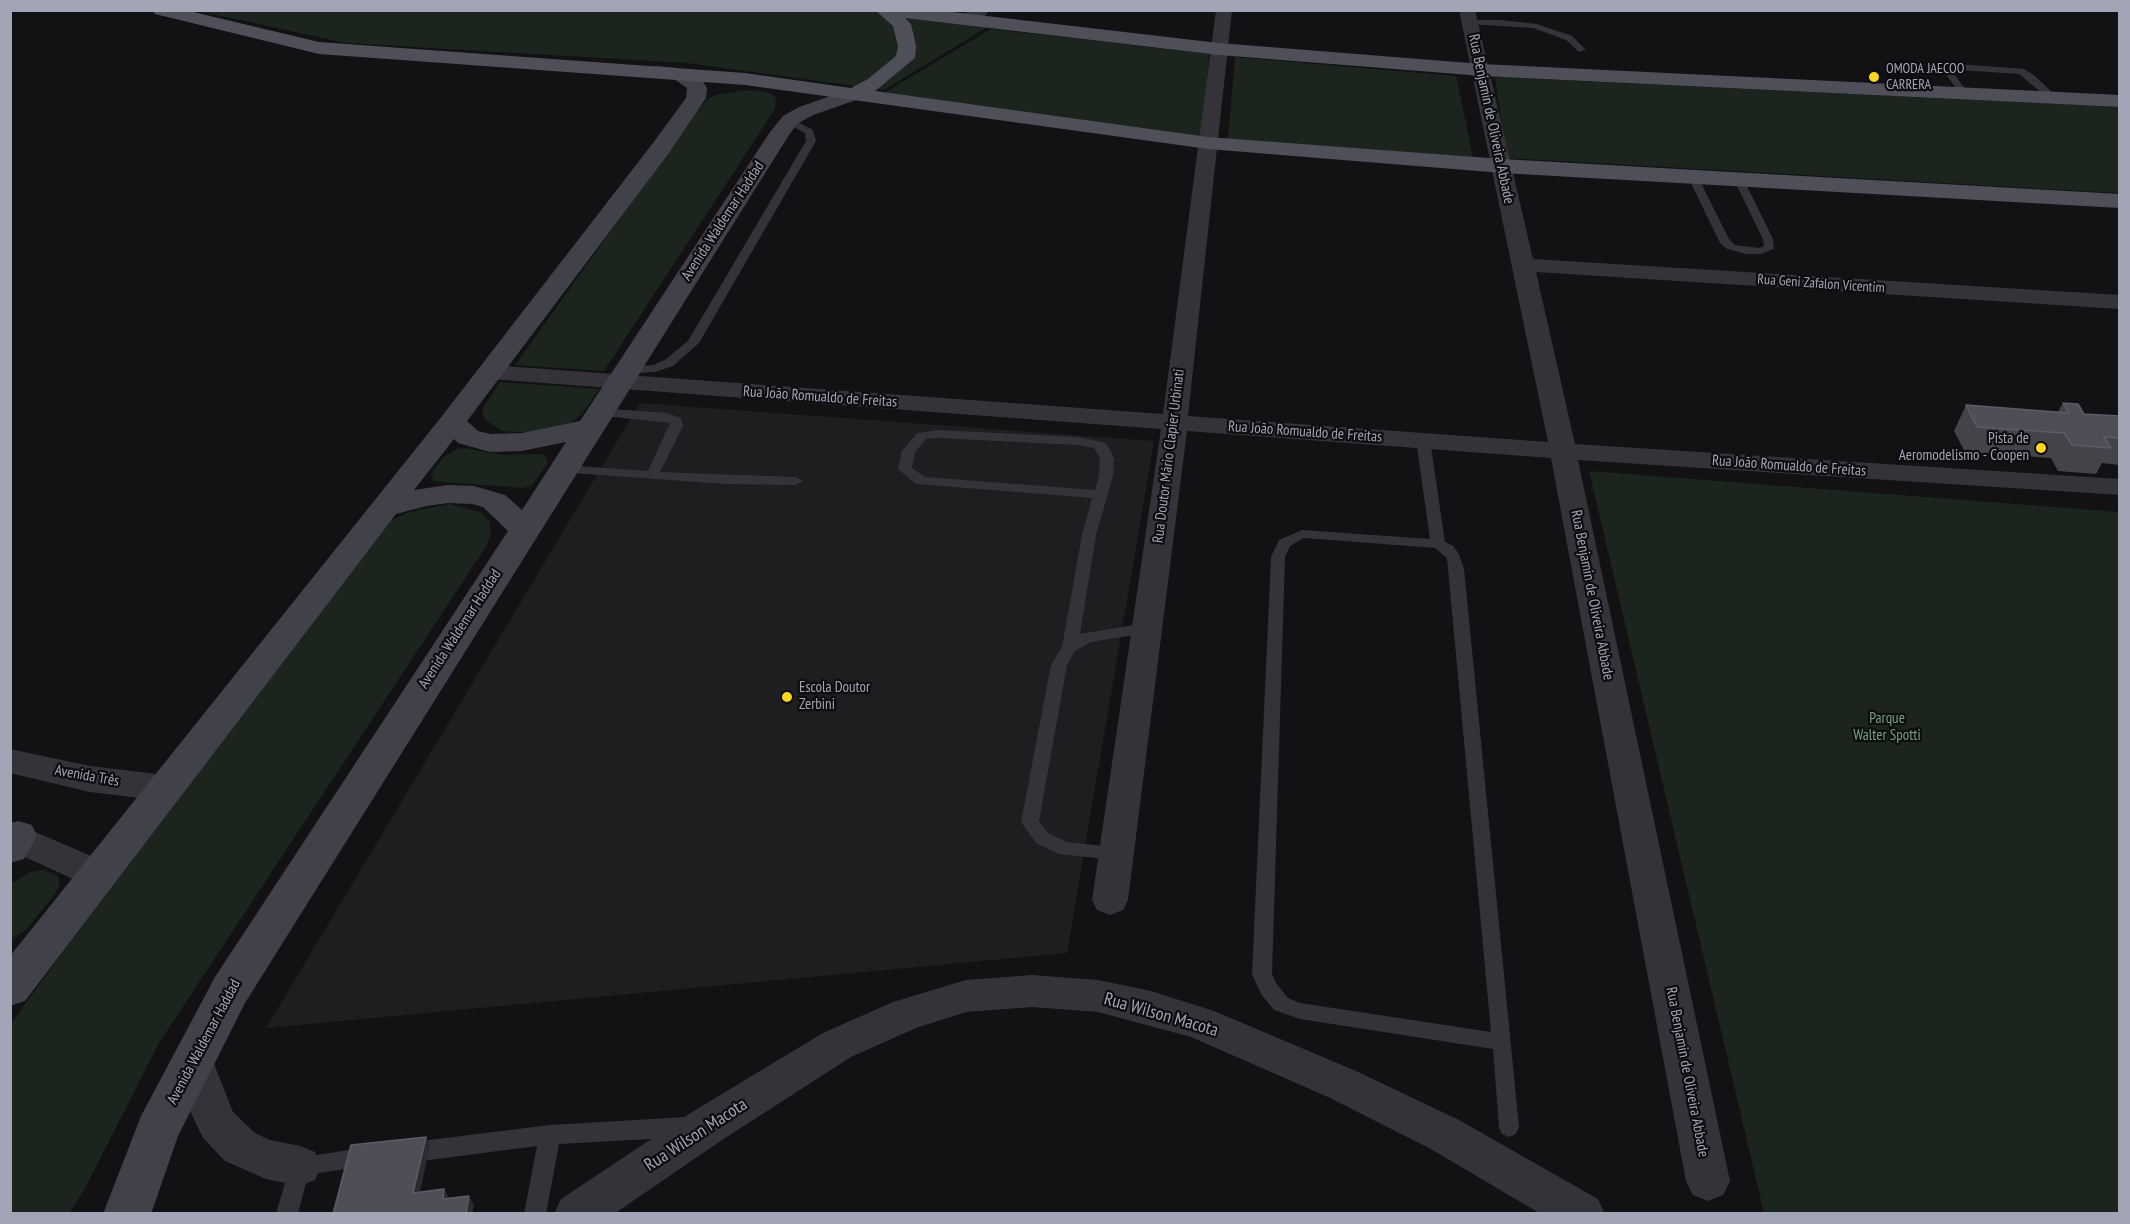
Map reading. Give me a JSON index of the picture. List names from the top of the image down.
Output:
{
  "streets": {
    "main road": ["Avenida Waldemar Haddad"],
    "street": [
      "Rua Benjamin de Oliveira Abbade",
      "Rua Geni Zafalon Vicentim",
      "Rua João Romualdo de Freitas",
      "Rua Doutor Mário Clapier Urbinati",
      "Avenida Três",
      "Rua Wilson Macota"
    ]
  },
  "crossings": [
    ["Rua Benjamin de Oliveira Abbade", "Rua Geni Zafalon Vicentim"],
    ["Rua Benjamin de Oliveira Abbade", "Rua João Romualdo de Freitas"],
    ["Avenida Waldemar Haddad", "Rua João Romualdo de Freitas"],
    ["Rua João Romualdo de Freitas", "Rua Doutor Mário Clapier Urbinati"]
  ],
  "parks": ["Parque Walter Spotti"],
  "places": ["OMODA JAECOO CARRERA", "Pista de Aeromodelismo - Coopen", "Escola Doutor Zerbini"]
}
